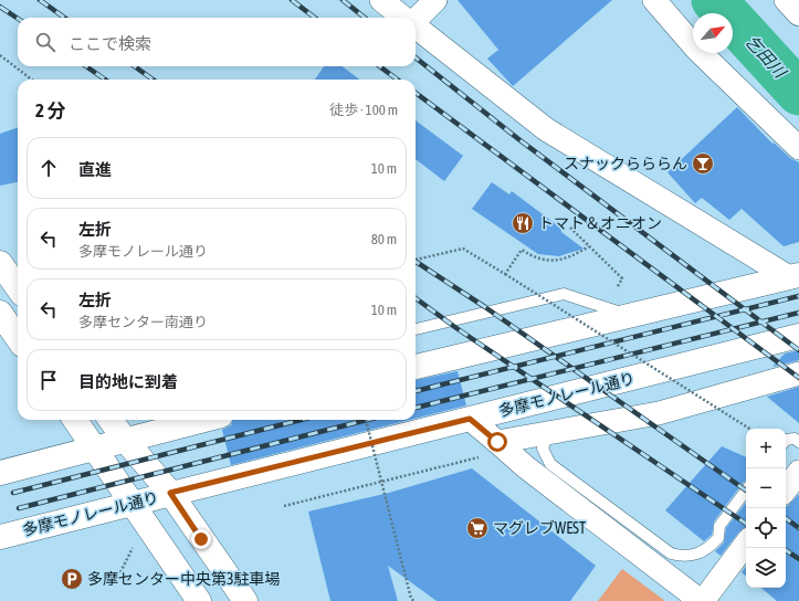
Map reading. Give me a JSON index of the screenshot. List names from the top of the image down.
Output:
{
  "streets": {
    "main road": ["多摩モノレール通り"]
  },
  "water": ["乞田川"],
  "places": {
    "bar": ["スナックらららん"],
    "restaurant": ["トマト＆オニオン"],
    "supermarket": ["マグレブWEST"],
    "parking": ["多摩センター中央第3駐車場"]
  },
  "north": "top right",
  "page": {
    "search": "ここで検索",
    "heading": ["2 分", "徒歩 · 100 m"],
    "list": [
      ["直進", "10 m"],
      ["左折", "多摩モノレール通り", "80 m"],
      ["左折", "多摩センター南通り", "10 m"],
      "目的地に到着"
    ],
    "map_buttons": ["+", "−"]
  }
}
